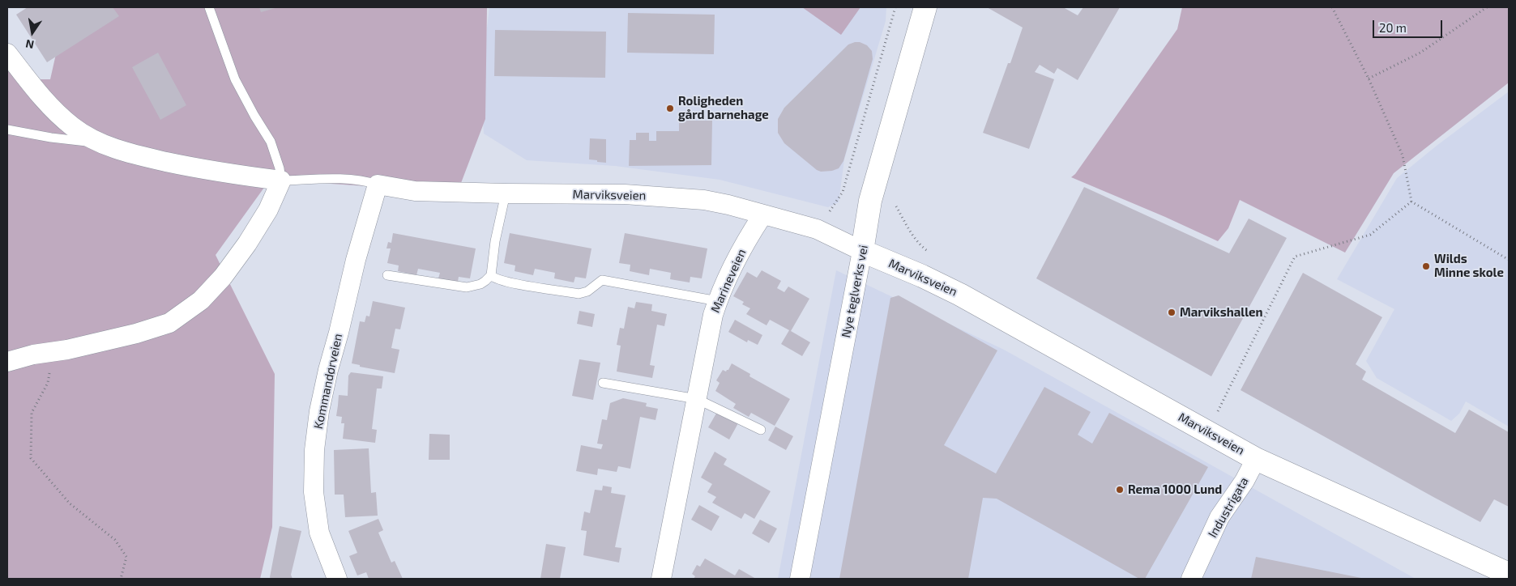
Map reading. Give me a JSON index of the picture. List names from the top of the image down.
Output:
{
  "streets": {
    "street": [
      "Marviksveien",
      "Marineveien",
      "Nye teglverks vei",
      "Kommandørveien",
      "Industrigata"
    ]
  },
  "crossings": [
    ["Marviksveien", "Marineveien"],
    ["Marviksveien", "Nye teglverks vei"],
    ["Marviksveien", "Kommandørveien"],
    ["Marviksveien", "Industrigata"]
  ],
  "places": [
    "Roligheden gård barnehage",
    "Wilds Minne skole",
    "Marvikshallen",
    "Rema 1000 Lund"
  ],
  "scale_bar": "20 m",
  "north": "bottom"
}
